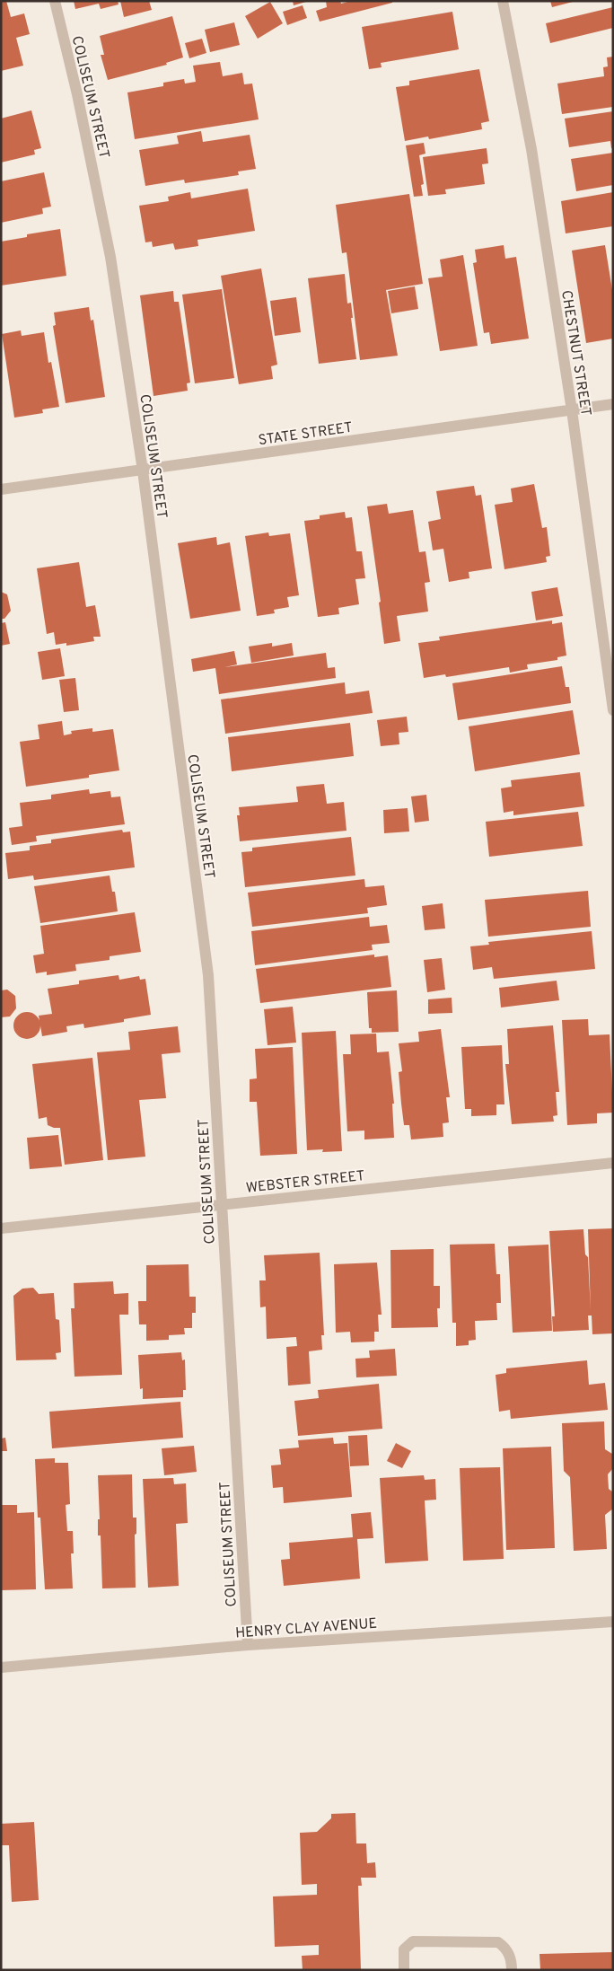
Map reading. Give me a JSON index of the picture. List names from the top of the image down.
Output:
{
  "streets": {
    "street": [
      "COLISEUM STREET",
      "CHESTNUT STREET",
      "STATE STREET",
      "WEBSTER STREET",
      "HENRY CLAY AVENUE"
    ]
  },
  "crossings": [
    ["COLISEUM STREET", "STATE STREET"],
    ["COLISEUM STREET", "WEBSTER STREET"],
    ["COLISEUM STREET", "HENRY CLAY AVENUE"],
    ["CHESTNUT STREET", "STATE STREET"]
  ]
}
